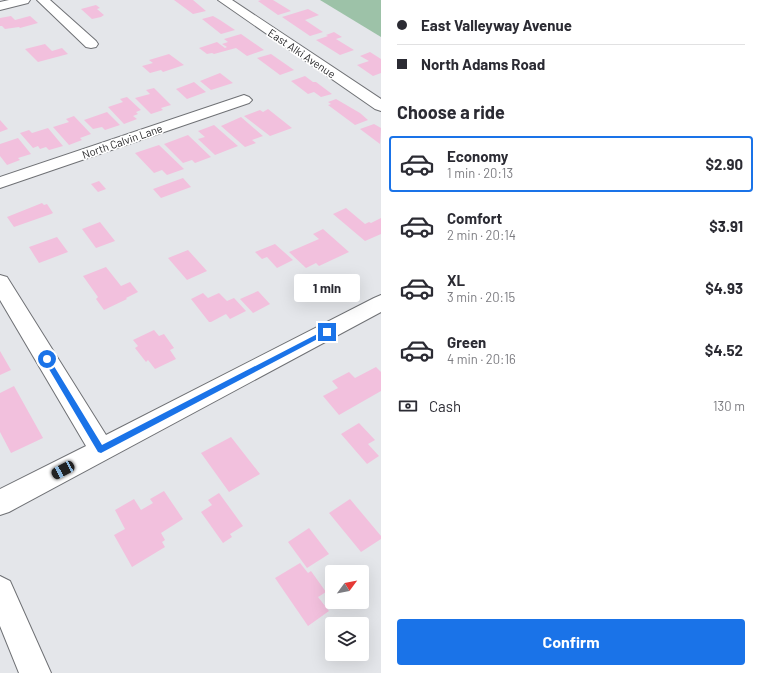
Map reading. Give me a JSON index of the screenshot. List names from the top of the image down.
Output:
{
  "streets": {
    "street": ["East Alki Avenue", "North Calvin Lane"]
  },
  "north": "top right",
  "page": {
    "banner": ["East Valleyway Avenue", "North Adams Road"],
    "heading": "Choose a ride",
    "list": [
      {
        "name": "Economy",
        "note": "1 min · 20:13",
        "value": "$2.90"
      },
      {
        "name": "Comfort",
        "note": "2 min · 20:14",
        "value": "$3.91"
      },
      {
        "name": "XL",
        "note": "3 min · 20:15",
        "value": "$4.93"
      },
      {
        "name": "Green",
        "note": "4 min · 20:16",
        "value": "$4.52"
      }
    ],
    "bubble": "1 min",
    "pay": ["Cash", "130 m"],
    "buttons": "Confirm"
  }
}
